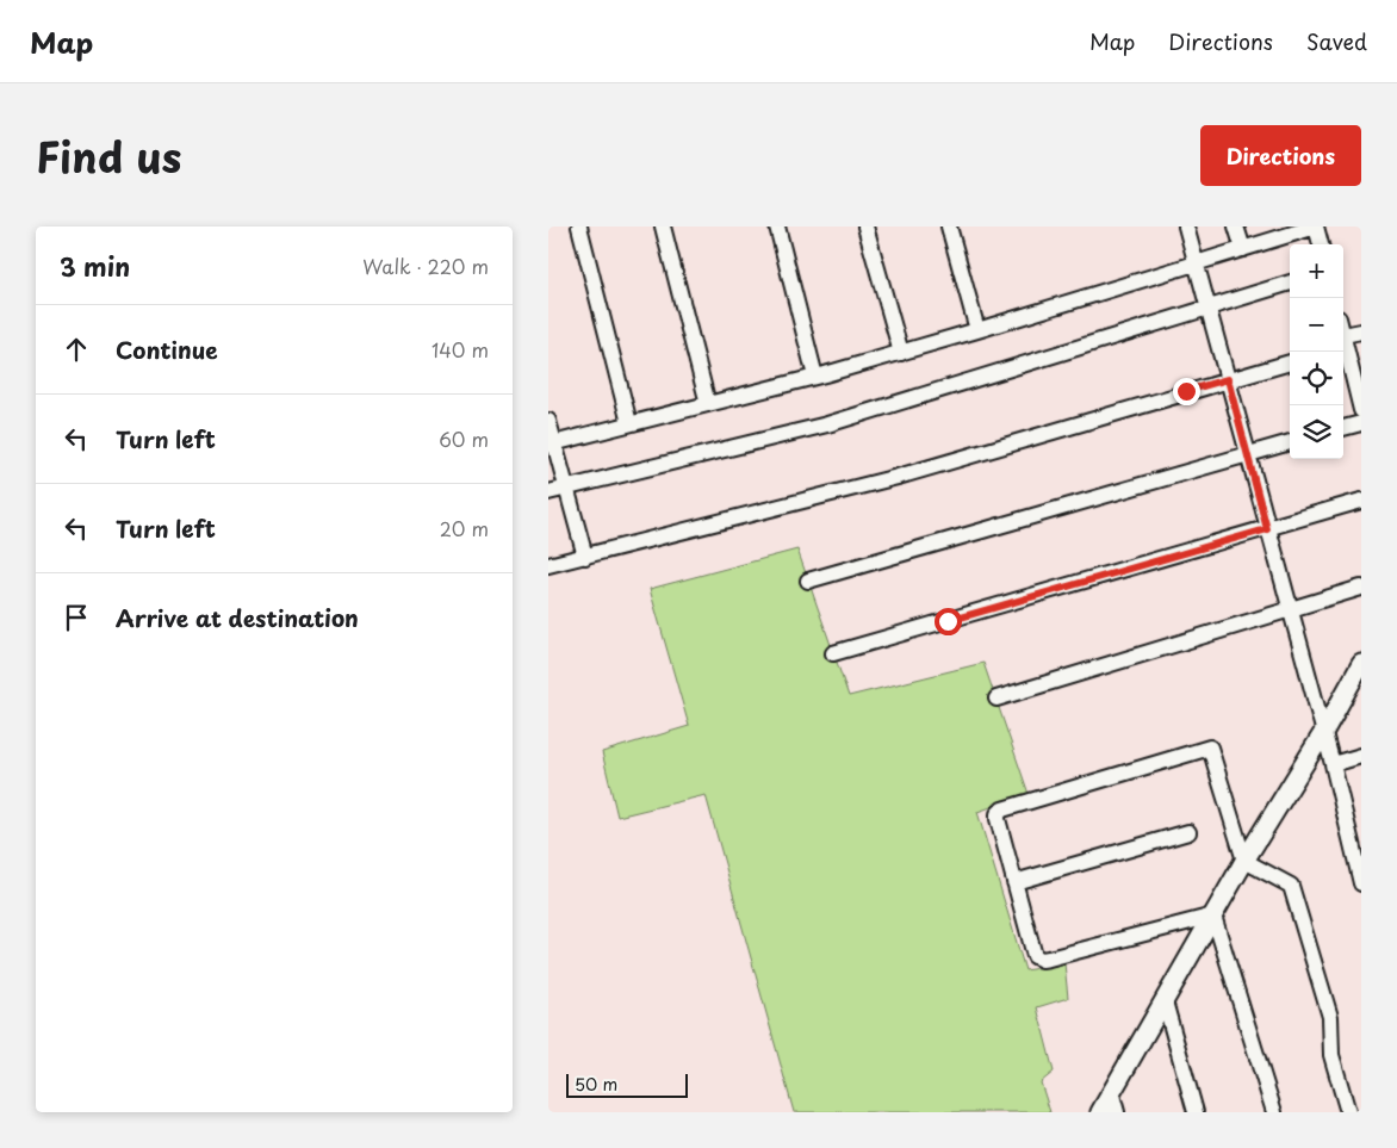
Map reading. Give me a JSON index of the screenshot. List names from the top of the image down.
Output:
{
  "scale_bar": "50 m",
  "page": {
    "header": "Map",
    "nav": ["Map", "Directions", "Saved"],
    "title": "Find us",
    "buttons": "Directions",
    "heading": ["3 min", "Walk · 220 m"],
    "map_buttons": ["+", "−"],
    "list": [
      ["Continue", "140 m"],
      ["Turn left", "60 m"],
      ["Turn left", "20 m"],
      "Arrive at destination"
    ],
    "scale": "50 m"
  }
}
